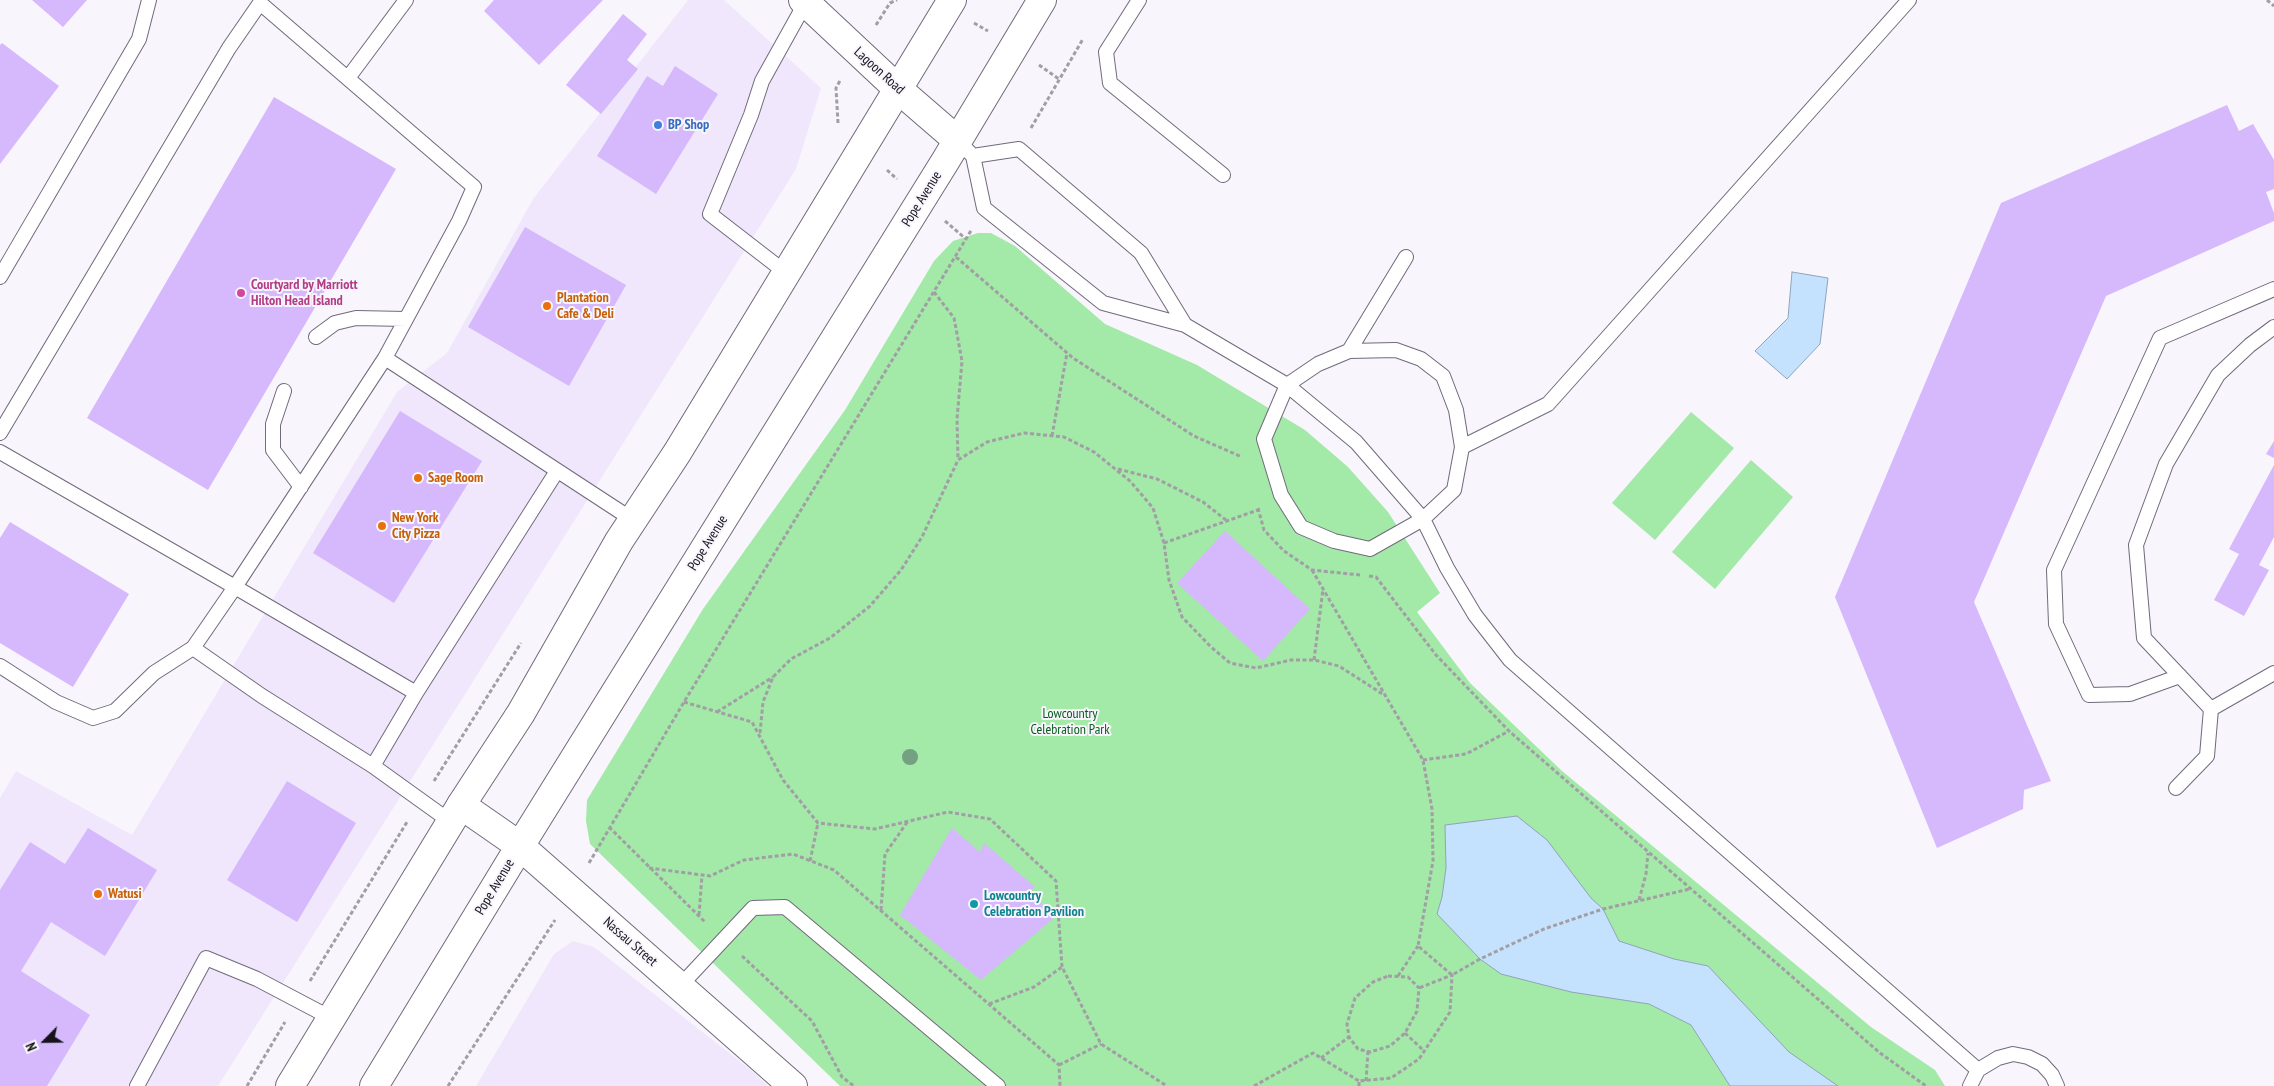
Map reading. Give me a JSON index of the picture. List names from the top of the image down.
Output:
{
  "streets": {
    "main road": ["Lagoon Road", "Pope Avenue", "Nassau Street"]
  },
  "crossings": [
    ["Lagoon Road", "Pope Avenue"],
    ["Pope Avenue", "Nassau Street"]
  ],
  "parks": ["Lowcountry Celebration Park"],
  "places": [
    "BP Shop",
    "Courtyard by Marriott Hilton Head Island",
    "Plantation Cafe & Deli",
    "Sage Room",
    "New York City Pizza",
    "Watusi",
    "Lowcountry Celebration Pavilion"
  ],
  "north": "bottom left"
}
